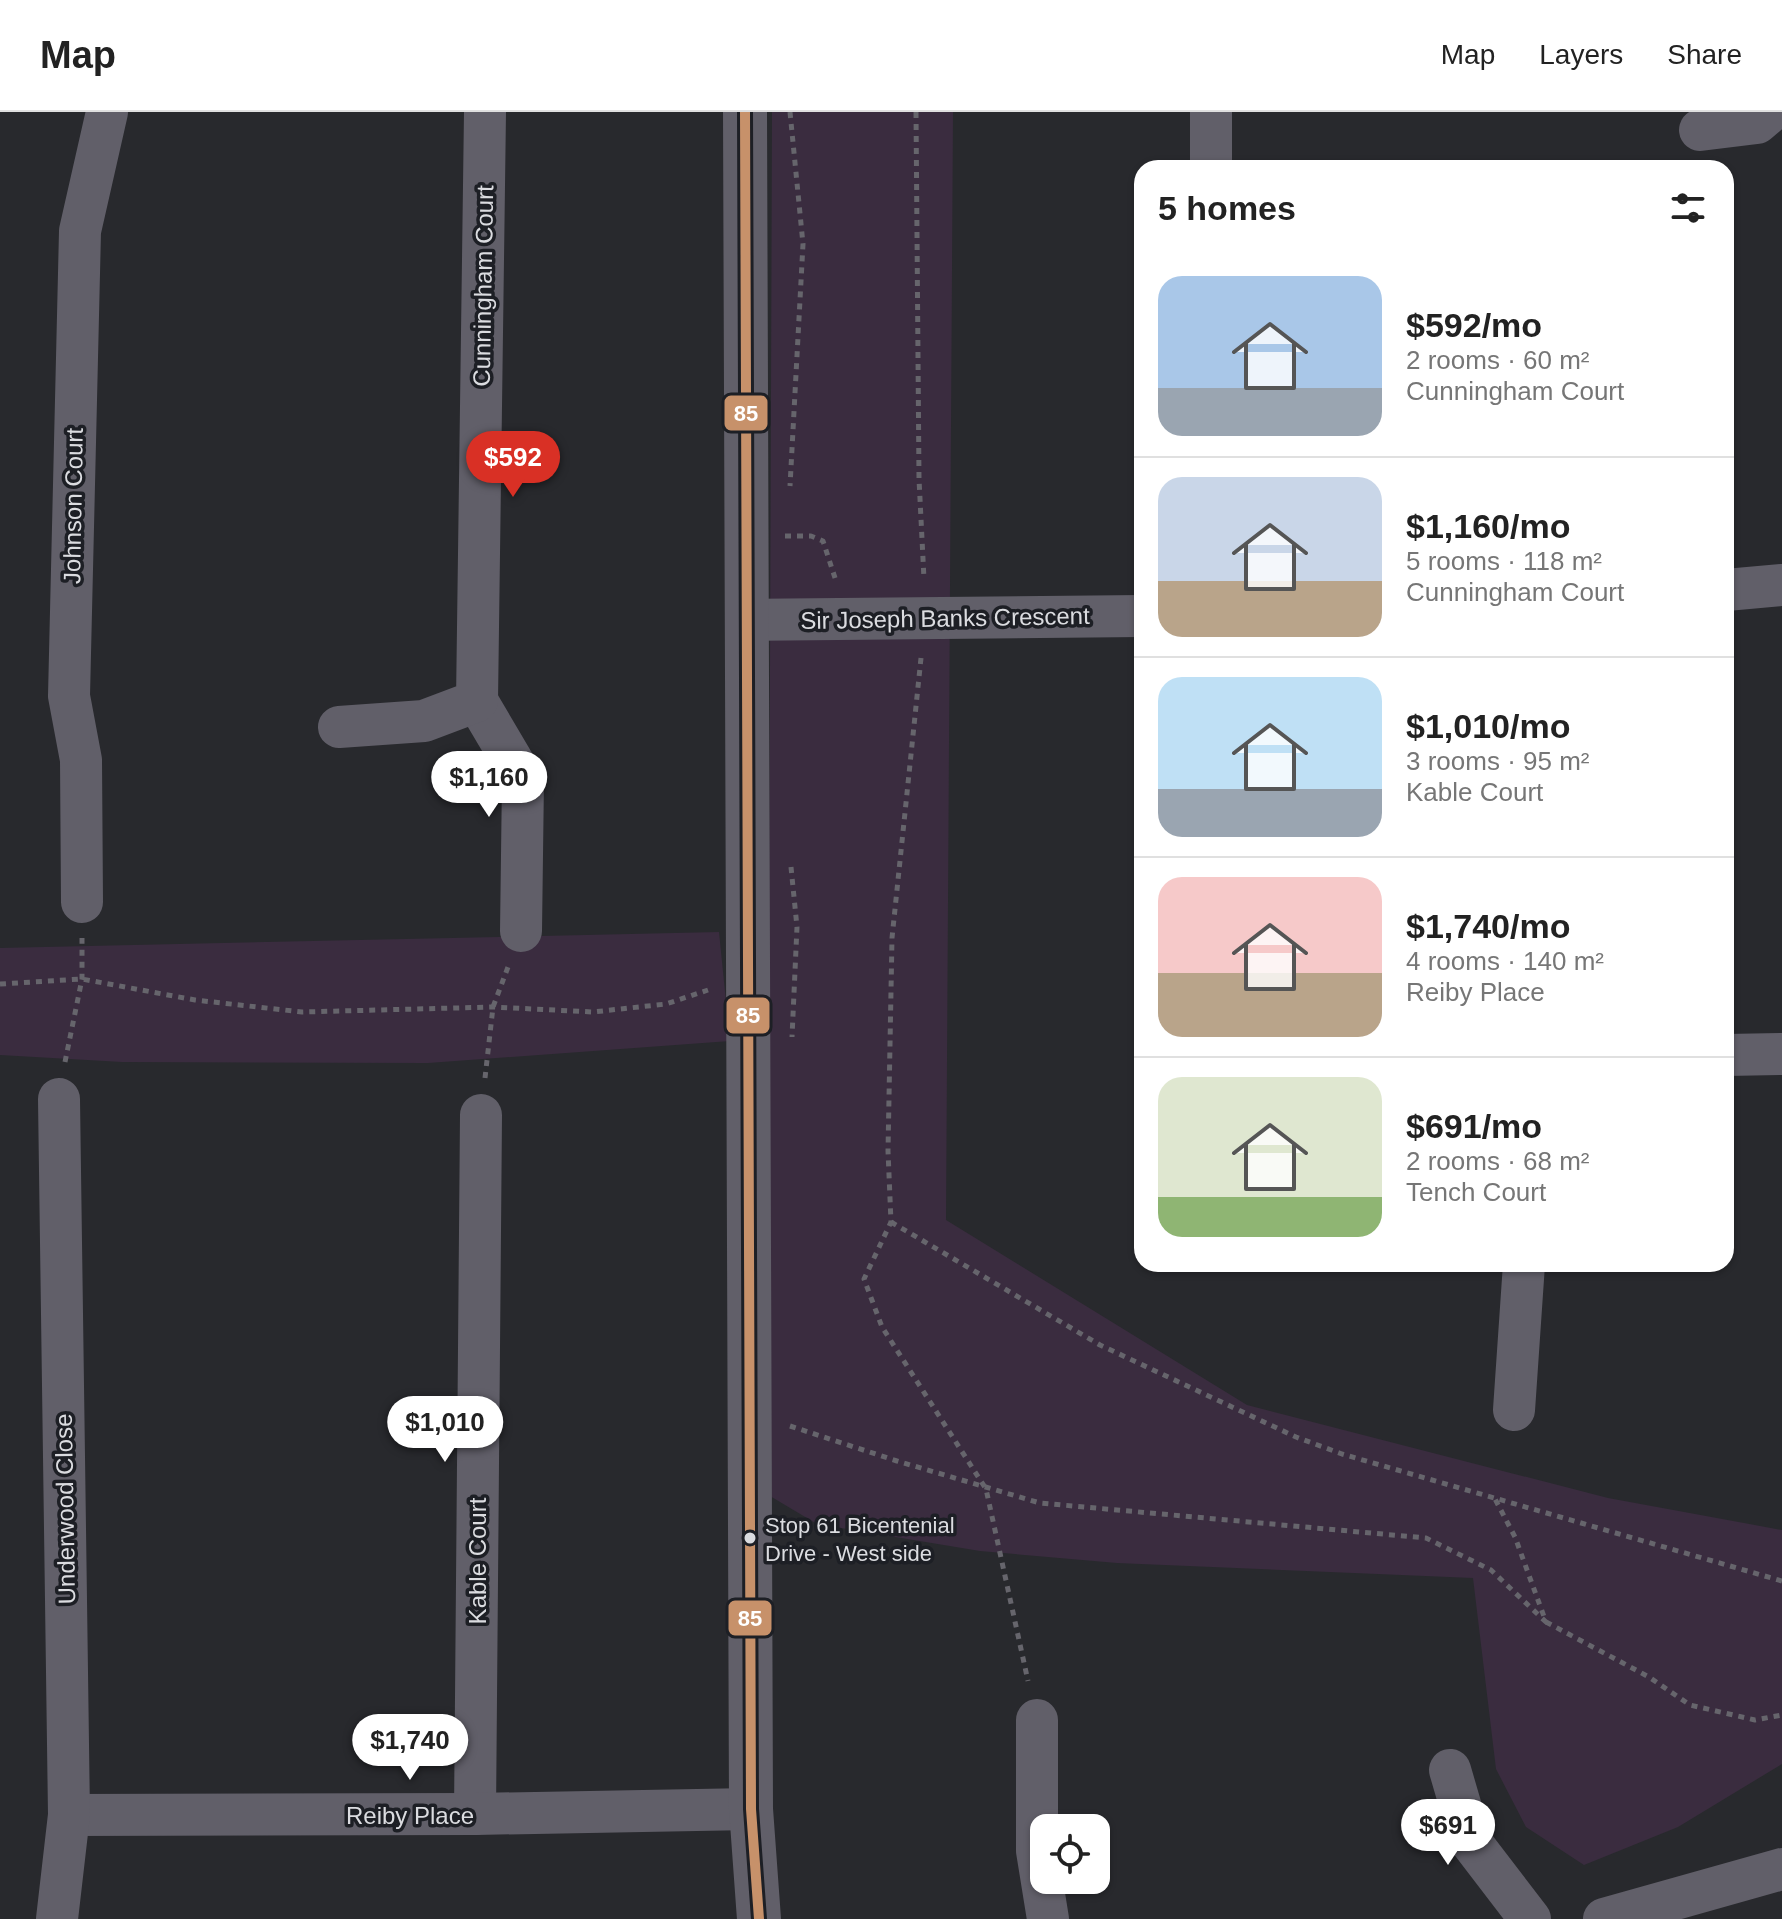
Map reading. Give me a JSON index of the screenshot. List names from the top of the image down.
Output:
{
  "streets": {
    "street": [
      "Cunningham Court",
      "Johnson Court",
      "Sir Joseph Banks Crescent",
      "Underwood Close",
      "Kable Court",
      "Reiby Place"
    ]
  },
  "crossings": [
    ["Underwood Close", "Reiby Place"],
    ["Kable Court", "Reiby Place"]
  ],
  "places": ["Stop 61 Bicentenial Drive - West side"],
  "lines": ["transit line 85"],
  "page": {
    "header": "Map",
    "nav": ["Map", "Layers", "Share"],
    "heading": "5 homes",
    "list": [
      {
        "name": "$592/mo",
        "note": "2 rooms · 60 m² · Cunningham Court"
      },
      {
        "name": "$1,160/mo",
        "note": "5 rooms · 118 m² · Cunningham Court"
      },
      {
        "name": "$1,010/mo",
        "note": "3 rooms · 95 m² · Kable Court"
      },
      {
        "name": "$1,740/mo",
        "note": "4 rooms · 140 m² · Reiby Place"
      },
      {
        "name": "$691/mo",
        "note": "2 rooms · 68 m² · Tench Court"
      }
    ],
    "price": [
      "$592",
      "$1,160",
      "$1,010",
      "$1,740",
      "$691"
    ]
  }
}
